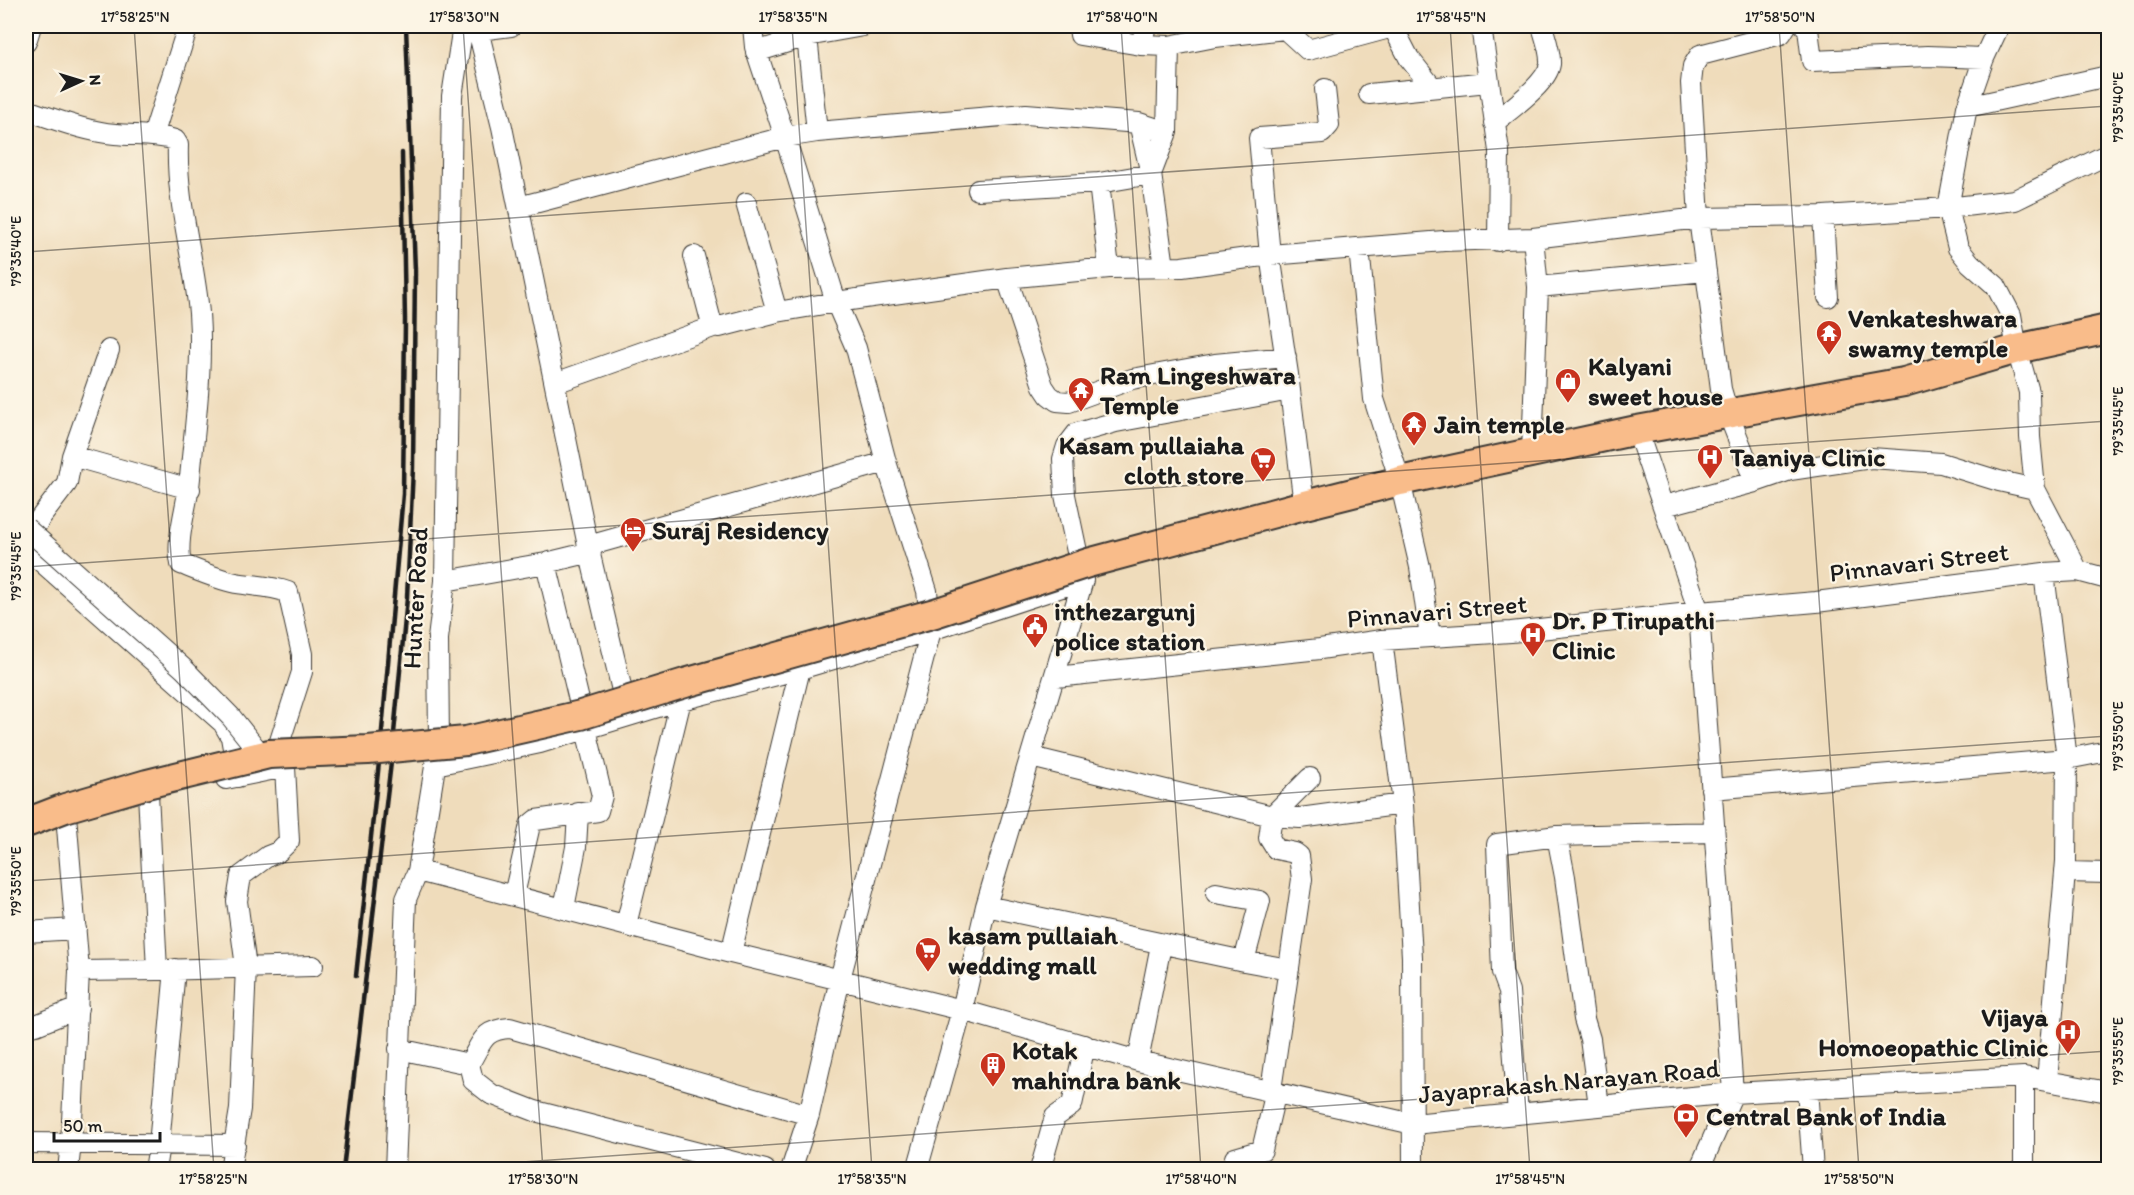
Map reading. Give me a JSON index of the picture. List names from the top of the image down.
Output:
{
  "streets": {
    "street": ["Pinnavari Street", "Hunter Road", "Jayaprakash Narayan Road"]
  },
  "crossings": [
    ["Hunter Road", "Jayaprakash Narayan Road"]
  ],
  "places": {
    "temple": ["Venkateshwara swamy temple", "Ram Lingeshwara Temple", "Jain temple"],
    "shop": ["Kalyani sweet house"],
    "hospital": ["Taaniya Clinic", "Dr. P Tirupathi Clinic", "Vijaya Homoeopathic Clinic"],
    "supermarket": ["Kasam pullaiaha cloth store", "kasam pullaiah wedding mall"],
    "hotel": ["Suraj Residency"],
    "public building": ["inthezargunj police station"],
    "building": ["Kotak mahindra bank"],
    "bank": ["Central Bank of India"]
  },
  "scale_bar": "50 m",
  "north": "right",
  "coordinates": [
    "17°58'25\"N",
    "17°58'30\"N",
    "17°58'35\"N",
    "17°58'40\"N",
    "17°58'45\"N",
    "17°58'50\"N",
    "79°35'40\"E",
    "79°35'45\"E",
    "79°35'50\"E",
    "79°35'55\"E"
  ]
}
